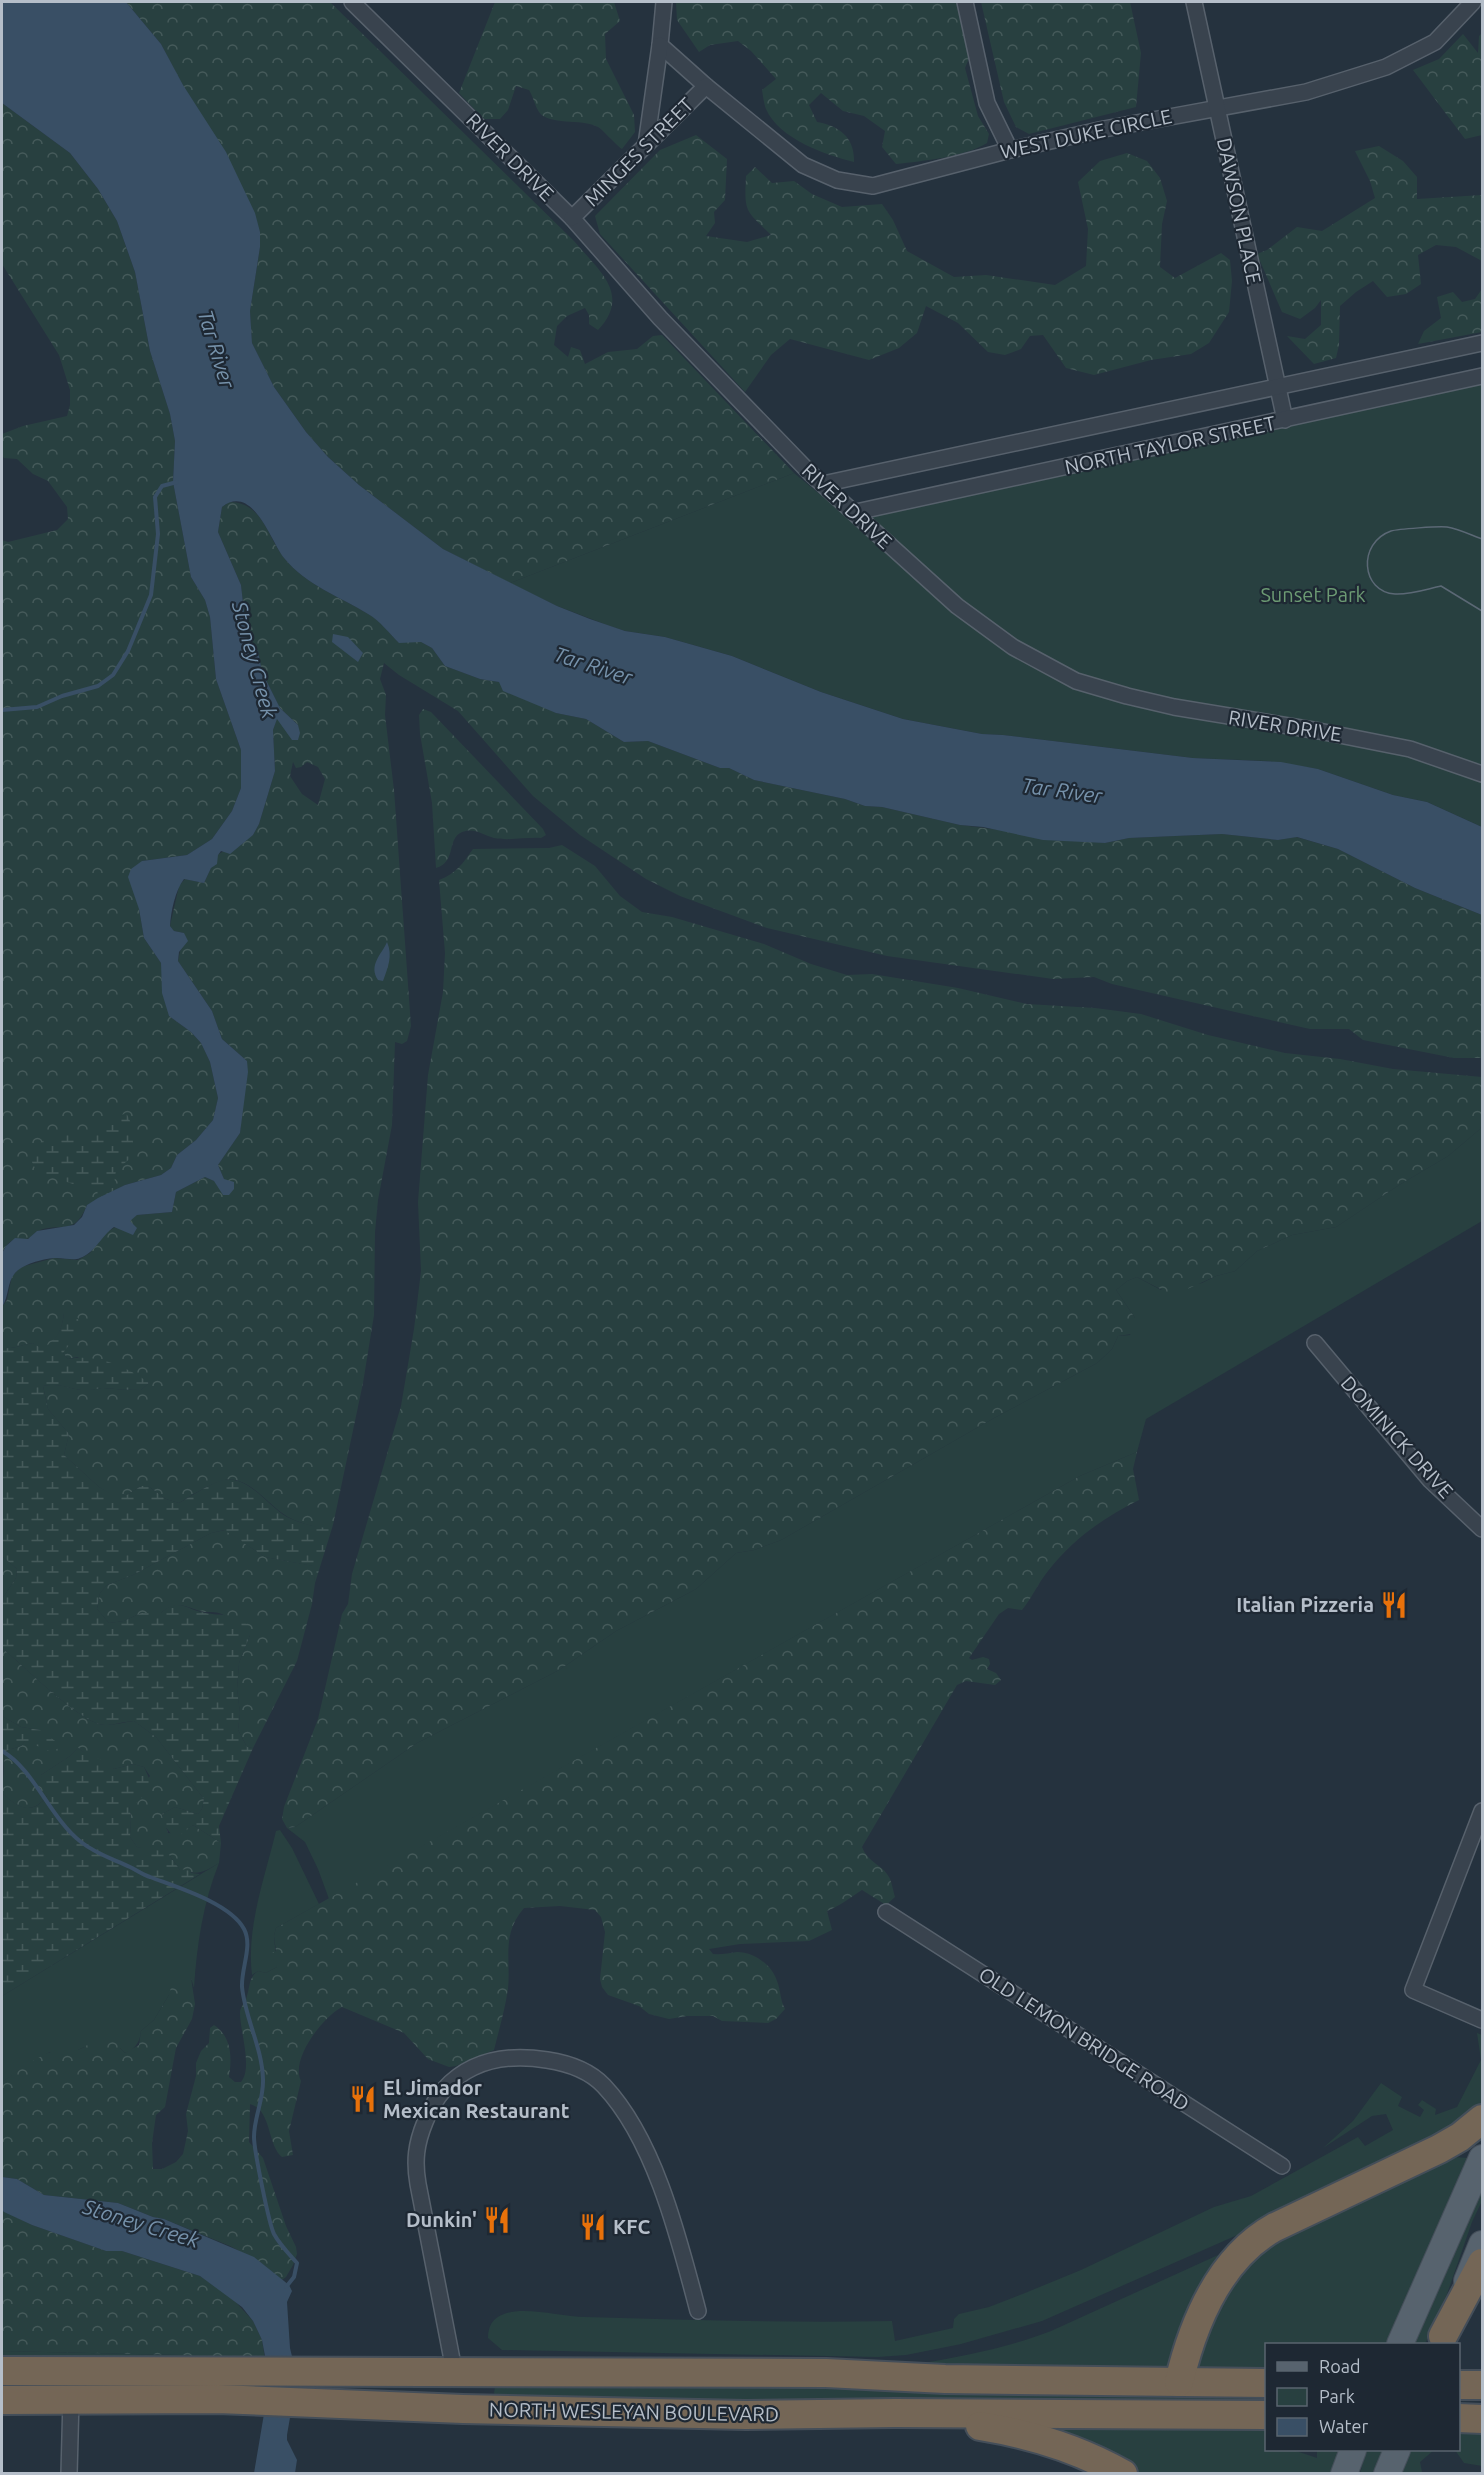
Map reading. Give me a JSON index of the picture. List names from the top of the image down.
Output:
{
  "streets": {
    "highway": ["NORTH WESLEYAN BOULEVARD"],
    "street": [
      "WEST DUKE CIRCLE",
      "MINGES STREET",
      "RIVER DRIVE",
      "DAWSON PLACE",
      "NORTH TAYLOR STREET",
      "DOMINICK DRIVE",
      "OLD LEMON BRIDGE ROAD"
    ]
  },
  "crossings": [
    ["WEST DUKE CIRCLE", "MINGES STREET"],
    ["WEST DUKE CIRCLE", "DAWSON PLACE"],
    ["MINGES STREET", "RIVER DRIVE"],
    ["RIVER DRIVE", "NORTH TAYLOR STREET"],
    ["DAWSON PLACE", "NORTH TAYLOR STREET"]
  ],
  "water": ["Tar River", "Stoney Creek"],
  "parks": ["Sunset Park"],
  "places": {
    "restaurant": [
      "Italian Pizzeria",
      "El Jimador Mexican Restaurant",
      "Dunkin'",
      "KFC"
    ]
  },
  "legend": ["Road", "Park", "Water"]
}
